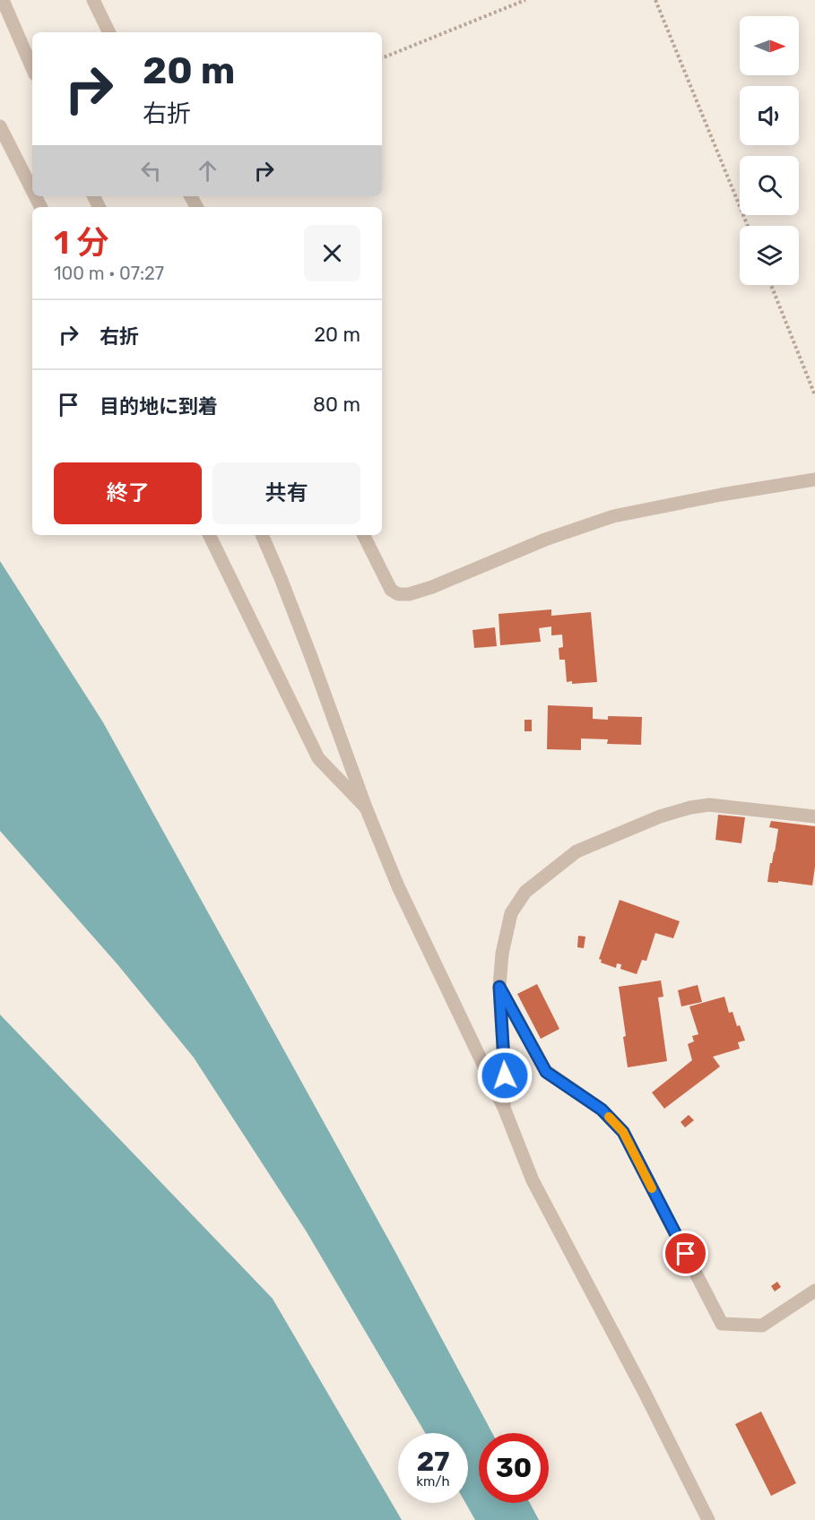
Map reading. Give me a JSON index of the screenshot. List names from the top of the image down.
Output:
{
  "north": "right",
  "page": {
    "turn": ["20 m", "右折"],
    "heading": ["1 分", "100 m · 07:27"],
    "list": [
      {
        "name": "右折",
        "value": "20 m"
      },
      {
        "name": "目的地に到着",
        "value": "80 m"
      }
    ],
    "buttons": ["終了", "共有"],
    "speed": "27 km/h",
    "limit": "30"
  }
}
